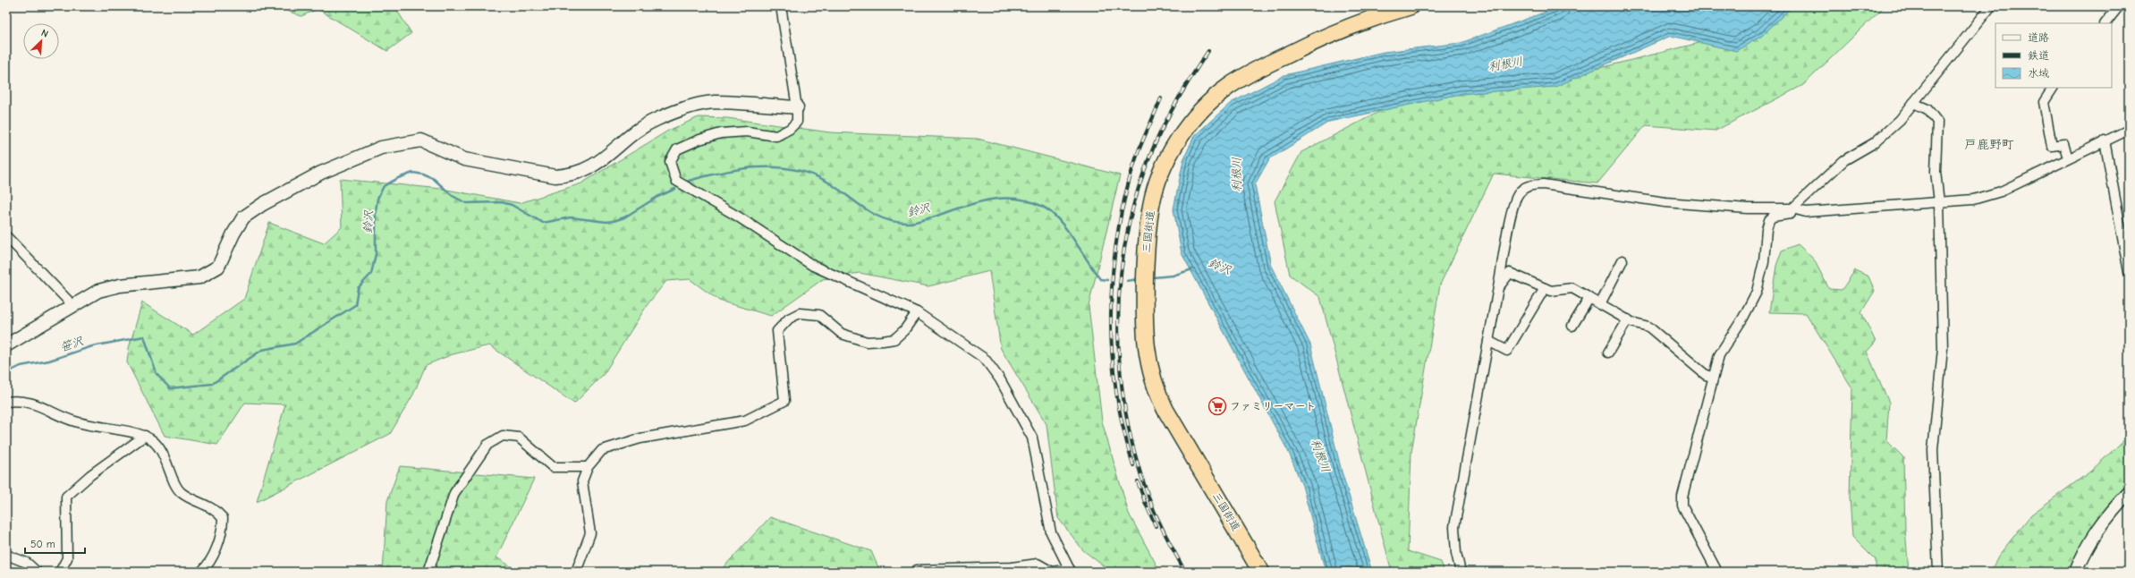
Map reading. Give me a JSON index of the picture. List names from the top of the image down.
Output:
{
  "streets": {
    "highway": ["三国街道"]
  },
  "districts": ["戸鹿野町"],
  "water": ["利根川", "鈴沢", "笹沢"],
  "places": {
    "supermarket": ["ファミリーマート"]
  },
  "legend": ["道路", "鉄道", "水域"],
  "scale_bar": "50 m",
  "north": "top right"
}
